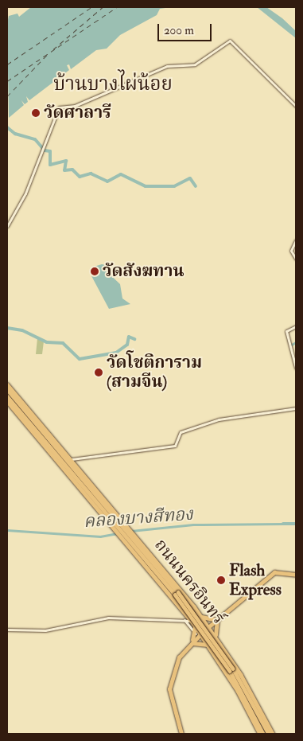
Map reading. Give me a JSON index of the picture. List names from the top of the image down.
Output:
{
  "streets": {
    "main road": ["ถนนนครอินทร์"]
  },
  "districts": ["บ้านบางไผ่น้อย"],
  "water": ["คลองบางสีทอง"],
  "places": [
    "วัดศาลารี",
    "วัดสังฆทาน",
    "วัดโชติการาม (สามจีน)",
    "Flash Express"
  ],
  "scale_bar": "200 m"
}
